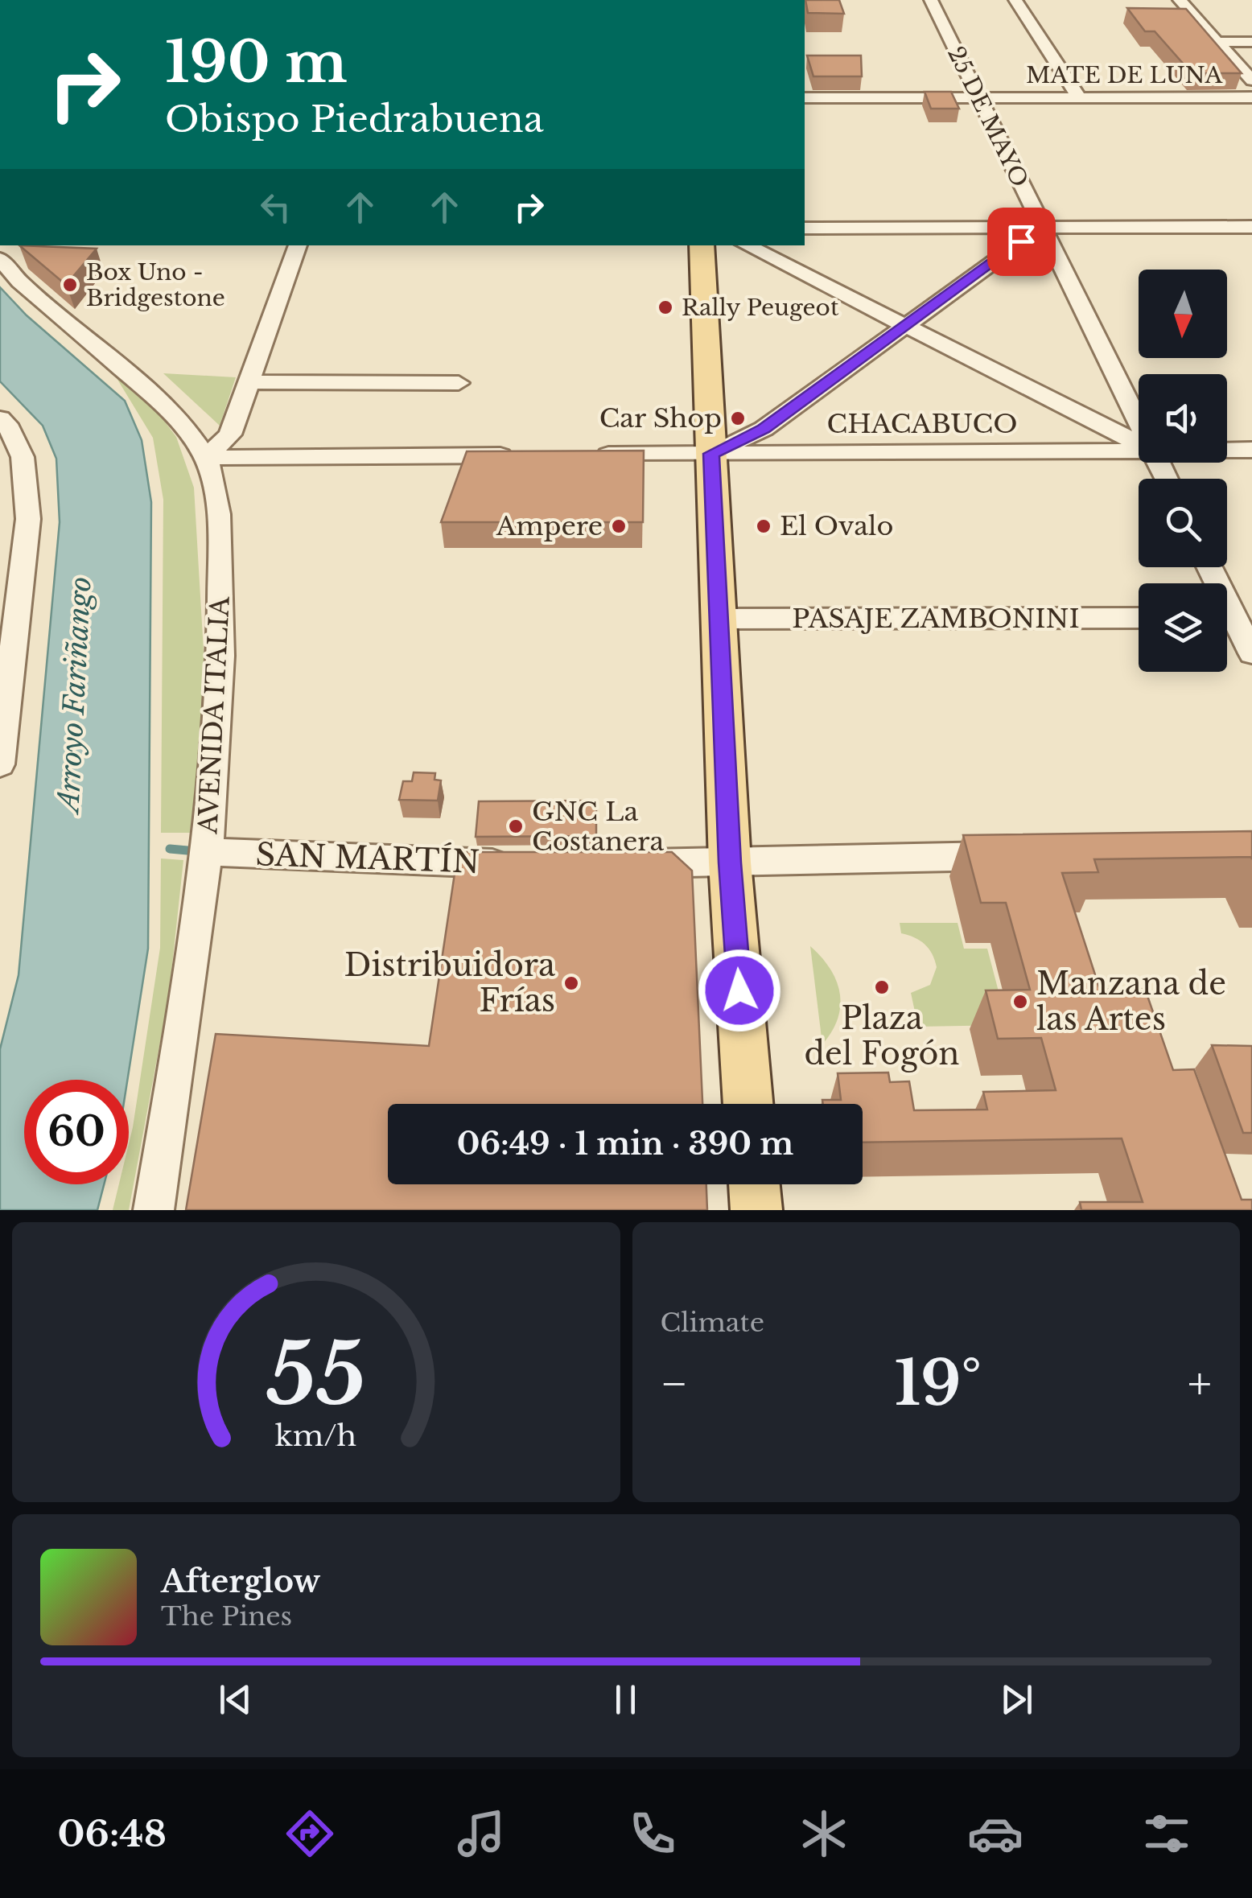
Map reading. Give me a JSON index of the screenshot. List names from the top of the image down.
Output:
{
  "streets": {
    "street": [
      "MATE DE LUNA",
      "25 DE MAYO",
      "CHACABUCO",
      "PASAJE ZAMBONINI",
      "AVENIDA ITALIA",
      "SAN MARTÍN"
    ]
  },
  "crossings": [
    ["MATE DE LUNA", "25 DE MAYO"],
    ["AVENIDA ITALIA", "SAN MARTÍN"]
  ],
  "water": ["Arroyo Fariñango"],
  "places": [
    "Box Uno - Bridgestone",
    "Rally Peugeot",
    "Car Shop",
    "Ampere",
    "El Ovalo",
    "GNC La Costanera",
    "Distribuidora Frías",
    "Plaza del Fogón",
    "Manzana de las Artes"
  ],
  "north": "bottom",
  "page": {
    "turn": ["190 m", "Obispo Piedrabuena"],
    "limit": "60",
    "trip": "06:49 · 1 min · 390 m",
    "tile": "Climate",
    "heat": ["−", "19°", "+"],
    "song": ["Afterglow", "The Pines"],
    "tabs": "06:48",
    "gauge": ["55", "km/h"]
  }
}
